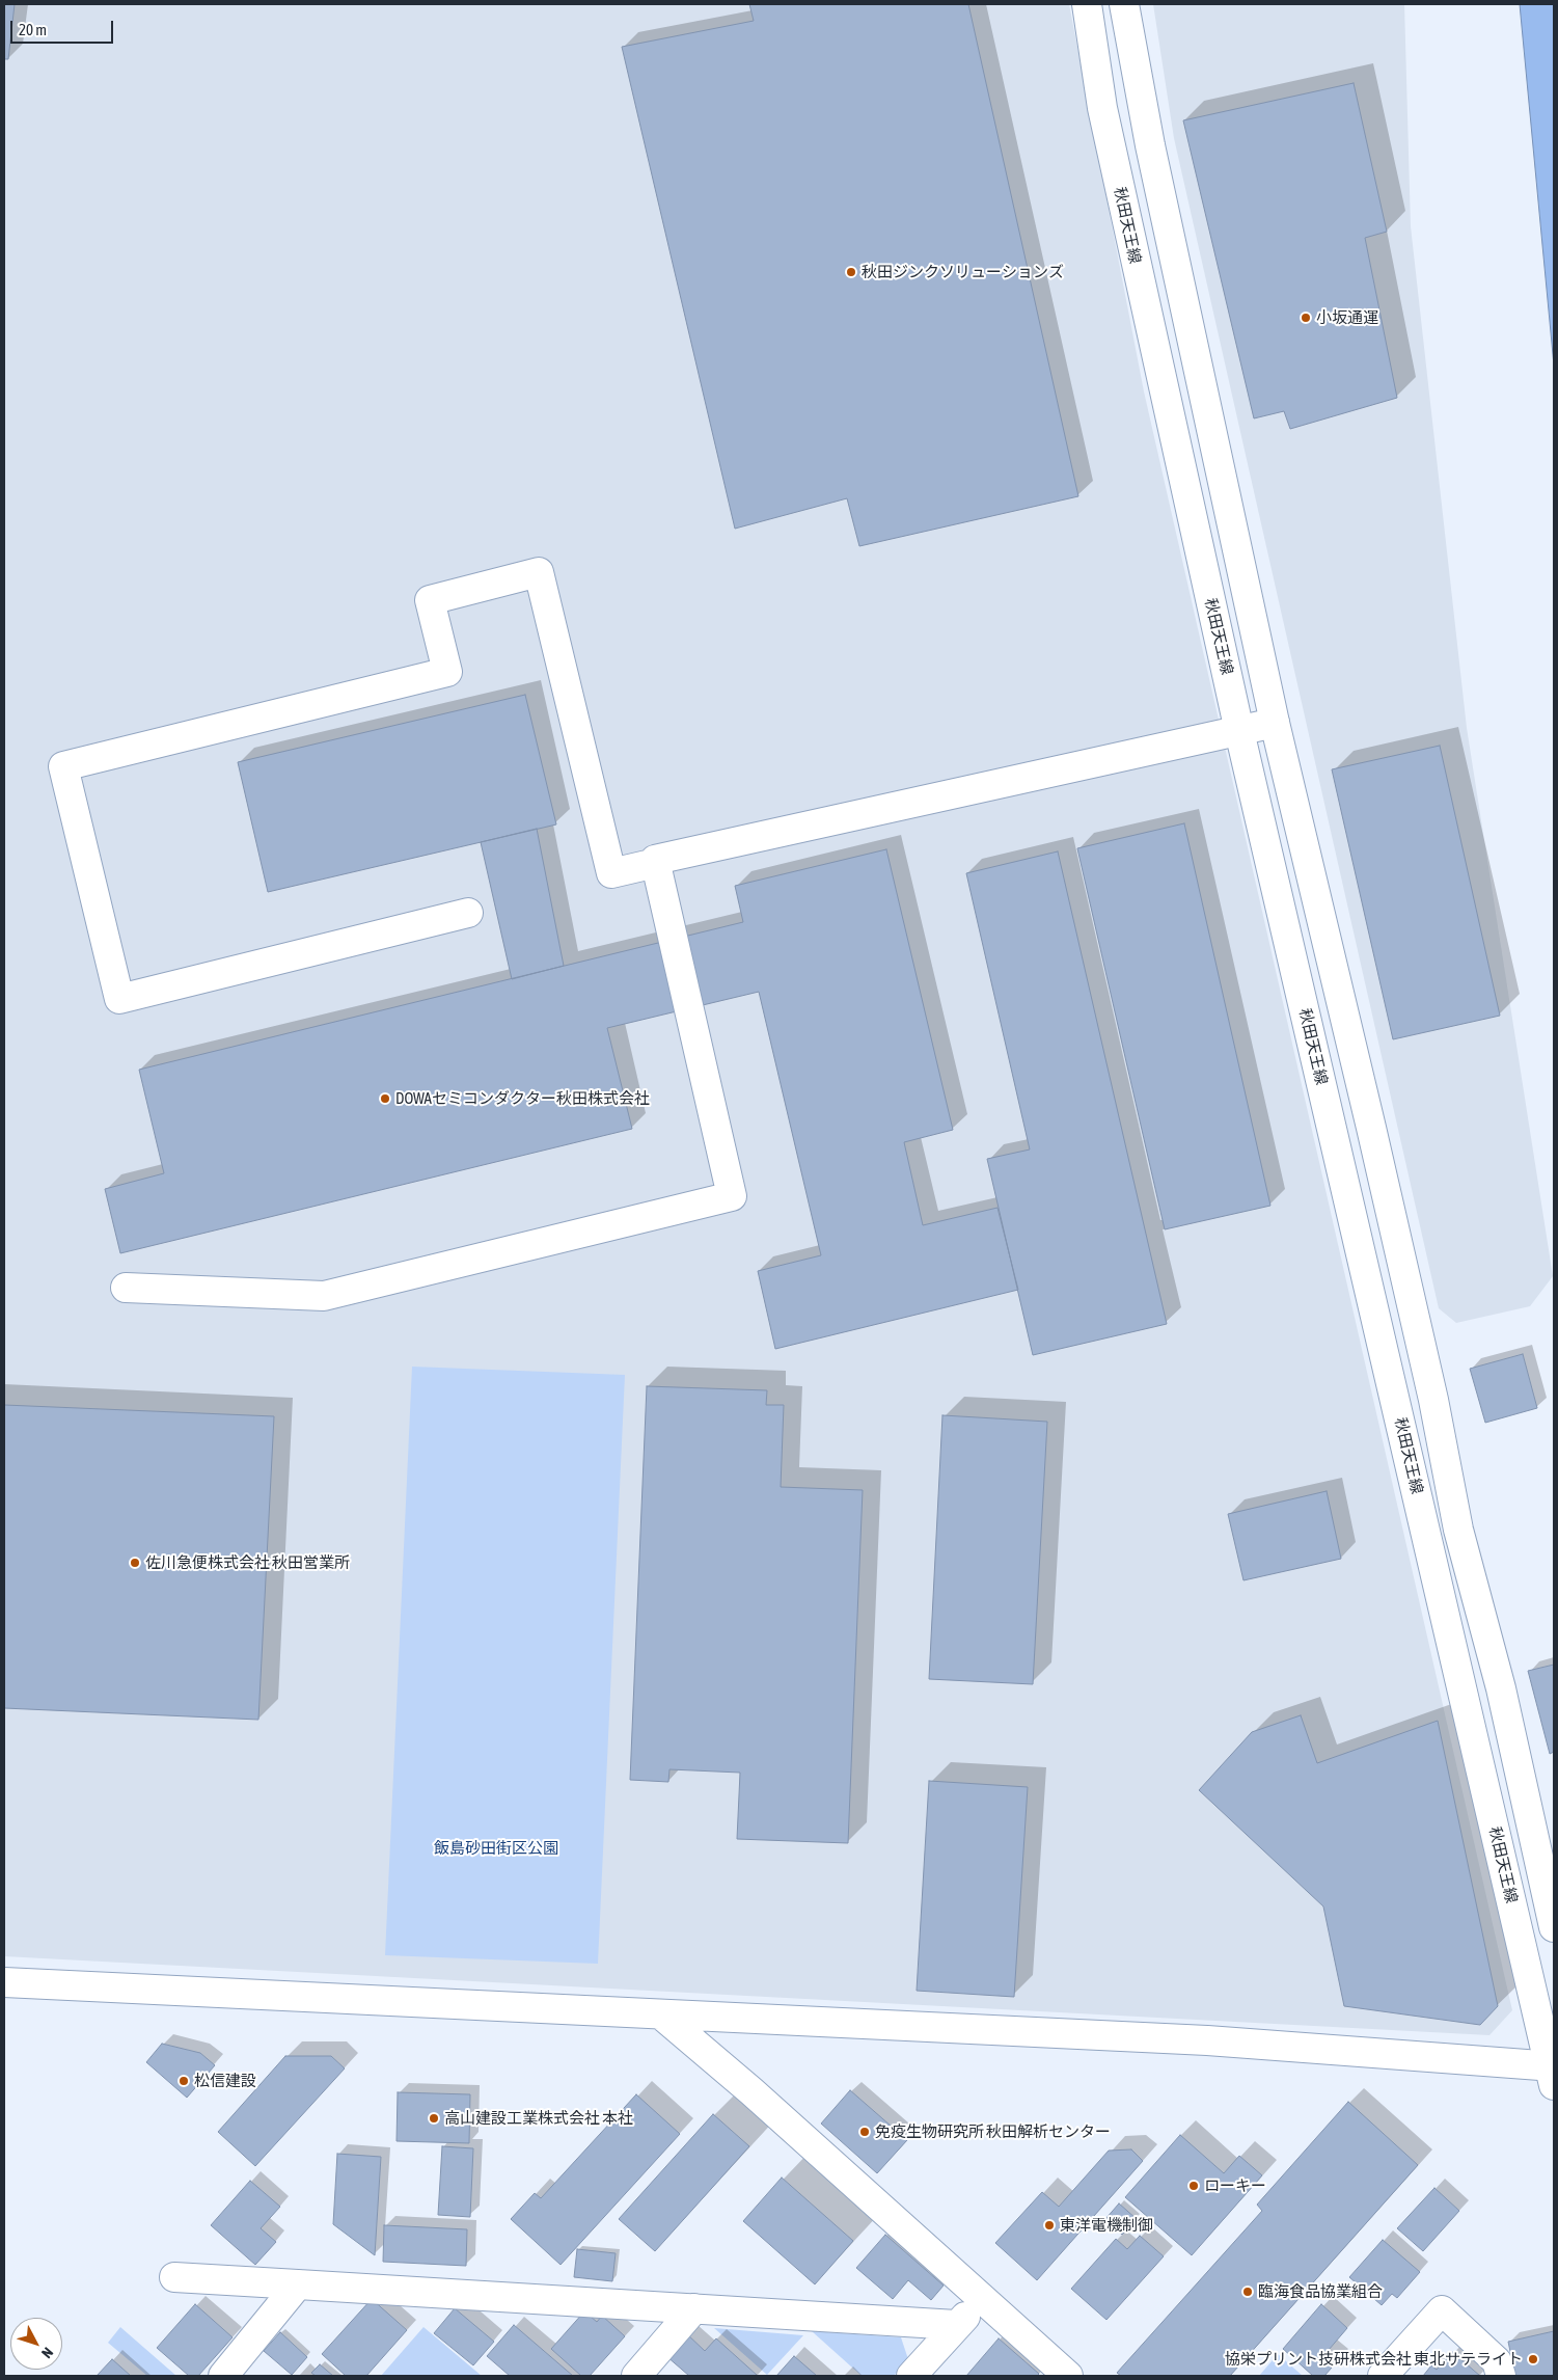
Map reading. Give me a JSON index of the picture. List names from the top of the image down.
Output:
{
  "streets": {
    "main road": ["秋田天王線"]
  },
  "parks": ["飯島砂田街区公園"],
  "places": [
    "秋田ジンクソリューションズ",
    "小坂通運",
    "DOWAセミコンダクター秋田株式会社",
    "佐川急便株式会社 秋田営業所",
    "松信建設",
    "高山建設工業株式会社 本社",
    "免疫生物研究所 秋田解析センター",
    "ローキー",
    "東洋電機制御",
    "臨海食品協業組合",
    "協栄プリント技研株式会社 東北サテライト"
  ],
  "scale_bar": "20 m",
  "north": "bottom right"
}
